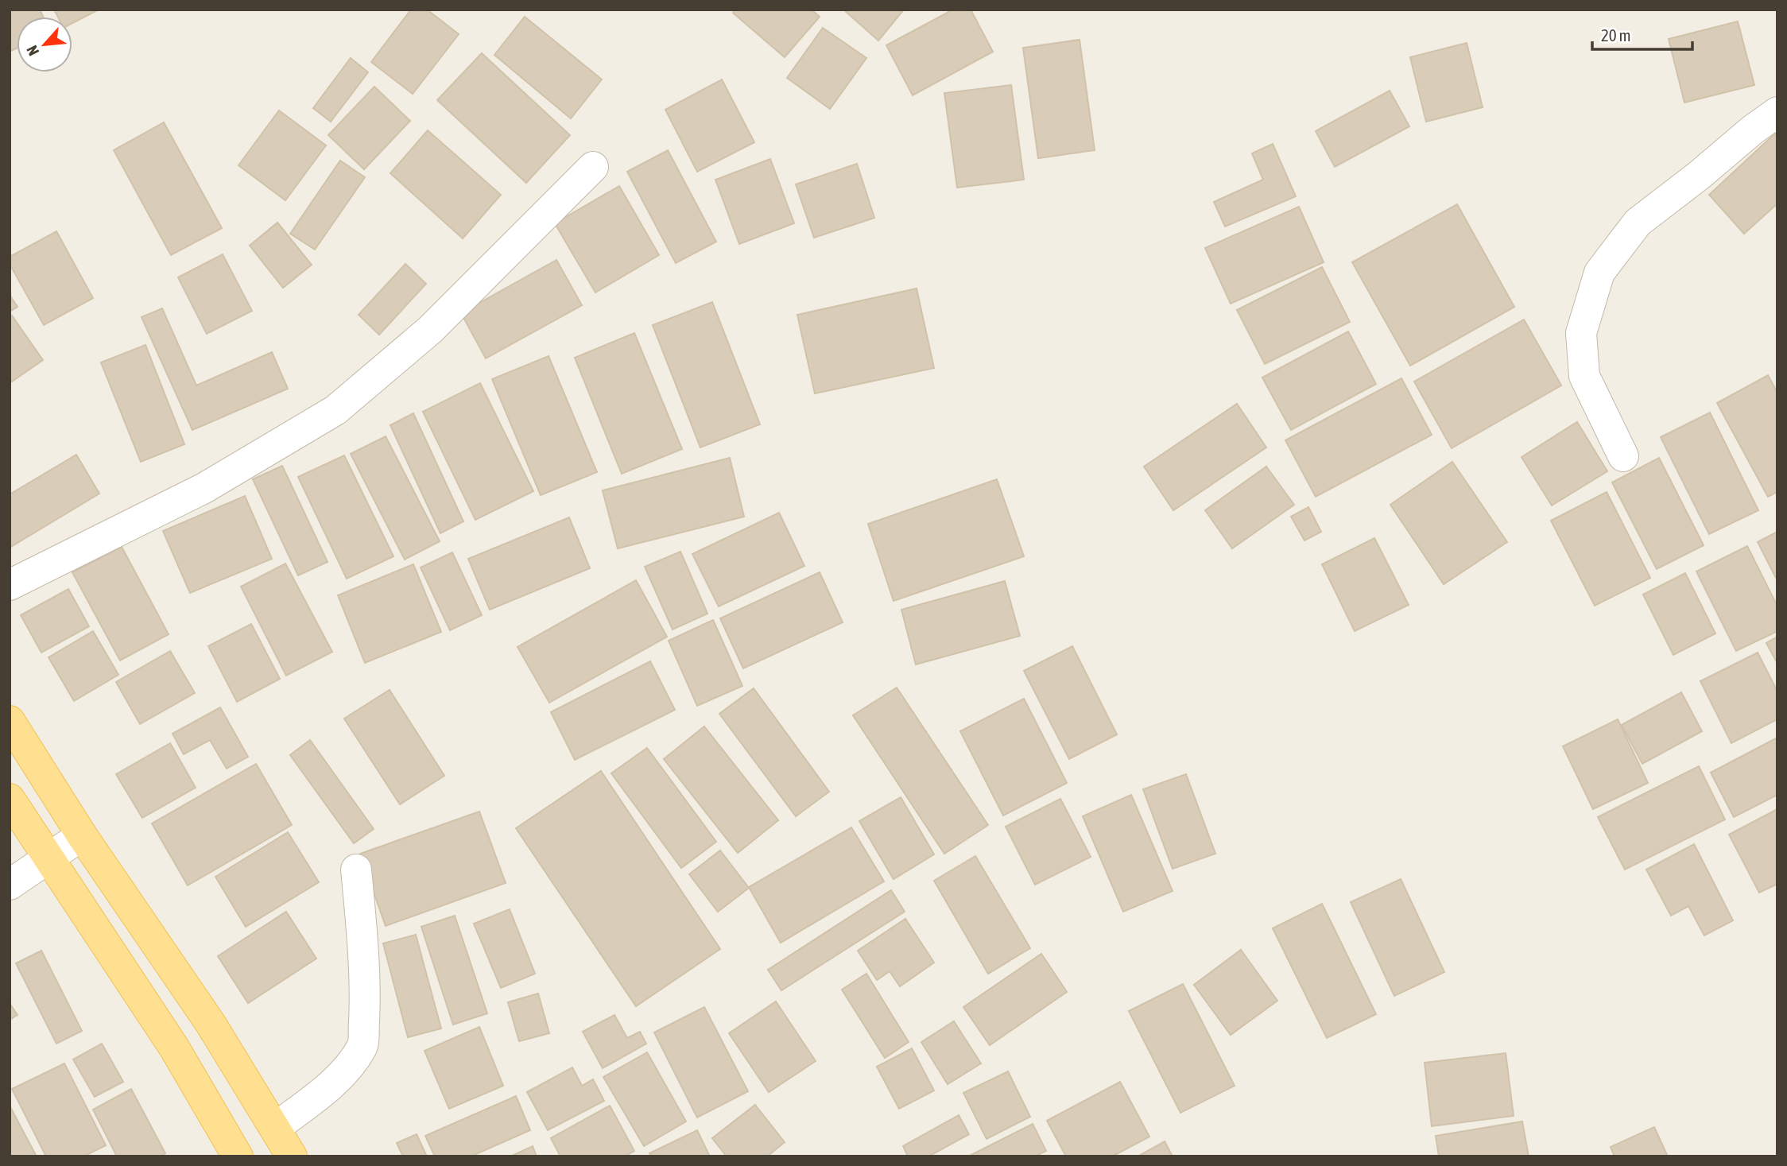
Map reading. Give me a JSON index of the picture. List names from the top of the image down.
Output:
{
  "scale_bar": "20 m",
  "north": "bottom left"
}
